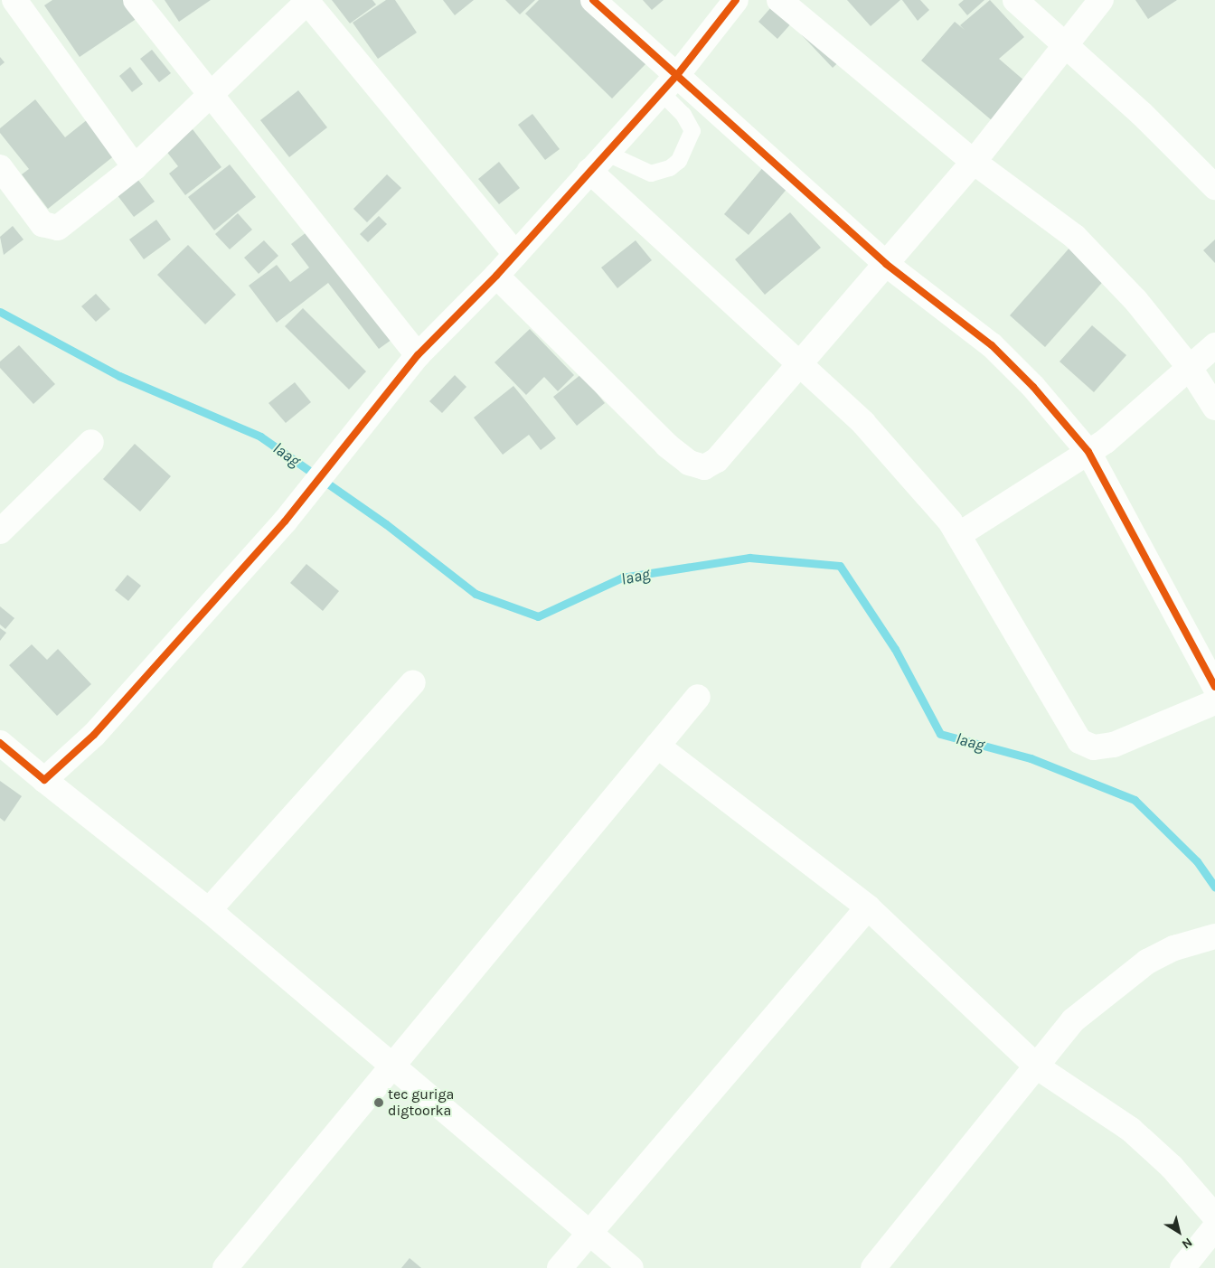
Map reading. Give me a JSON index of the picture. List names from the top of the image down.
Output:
{
  "water": ["laag"],
  "places": ["tec guriga digtoorka"],
  "north": "bottom right"
}
